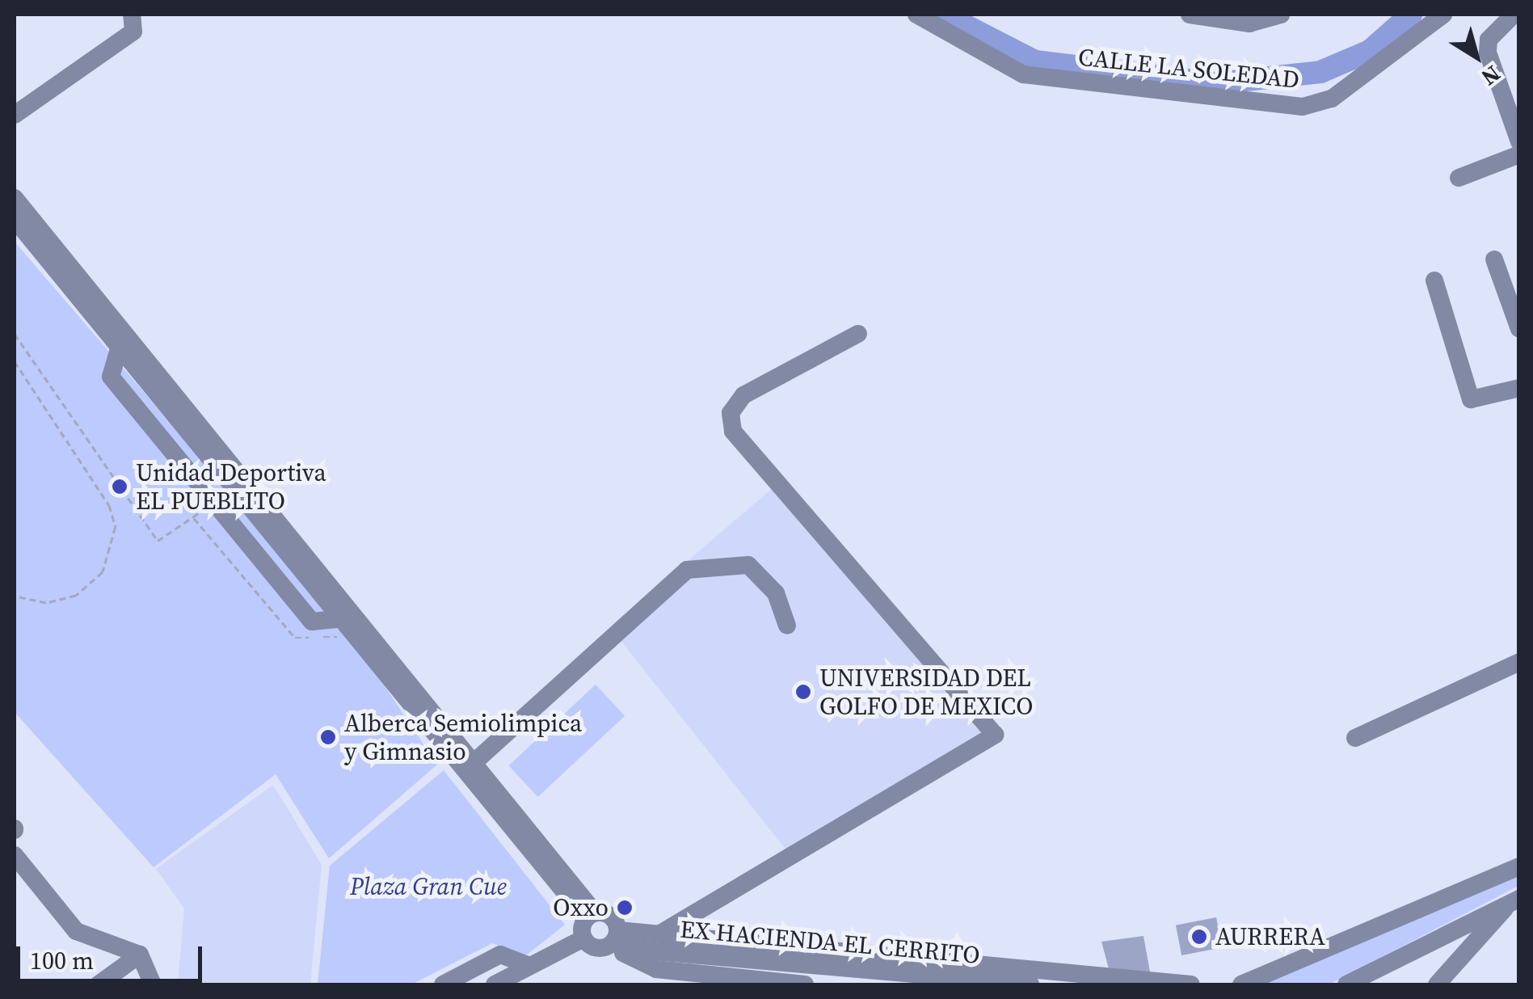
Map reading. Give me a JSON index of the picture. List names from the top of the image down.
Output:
{
  "streets": {
    "street": ["CALLE LA SOLEDAD", "EX HACIENDA EL CERRITO"]
  },
  "parks": ["Plaza Gran Cue"],
  "places": [
    "Unidad Deportiva EL PUEBLITO",
    "UNIVERSIDAD DEL GOLFO DE MEXICO",
    "Alberca Semiolimpica y Gimnasio",
    "Oxxo",
    "AURRERA"
  ],
  "scale_bar": "100 m",
  "north": "bottom right"
}
